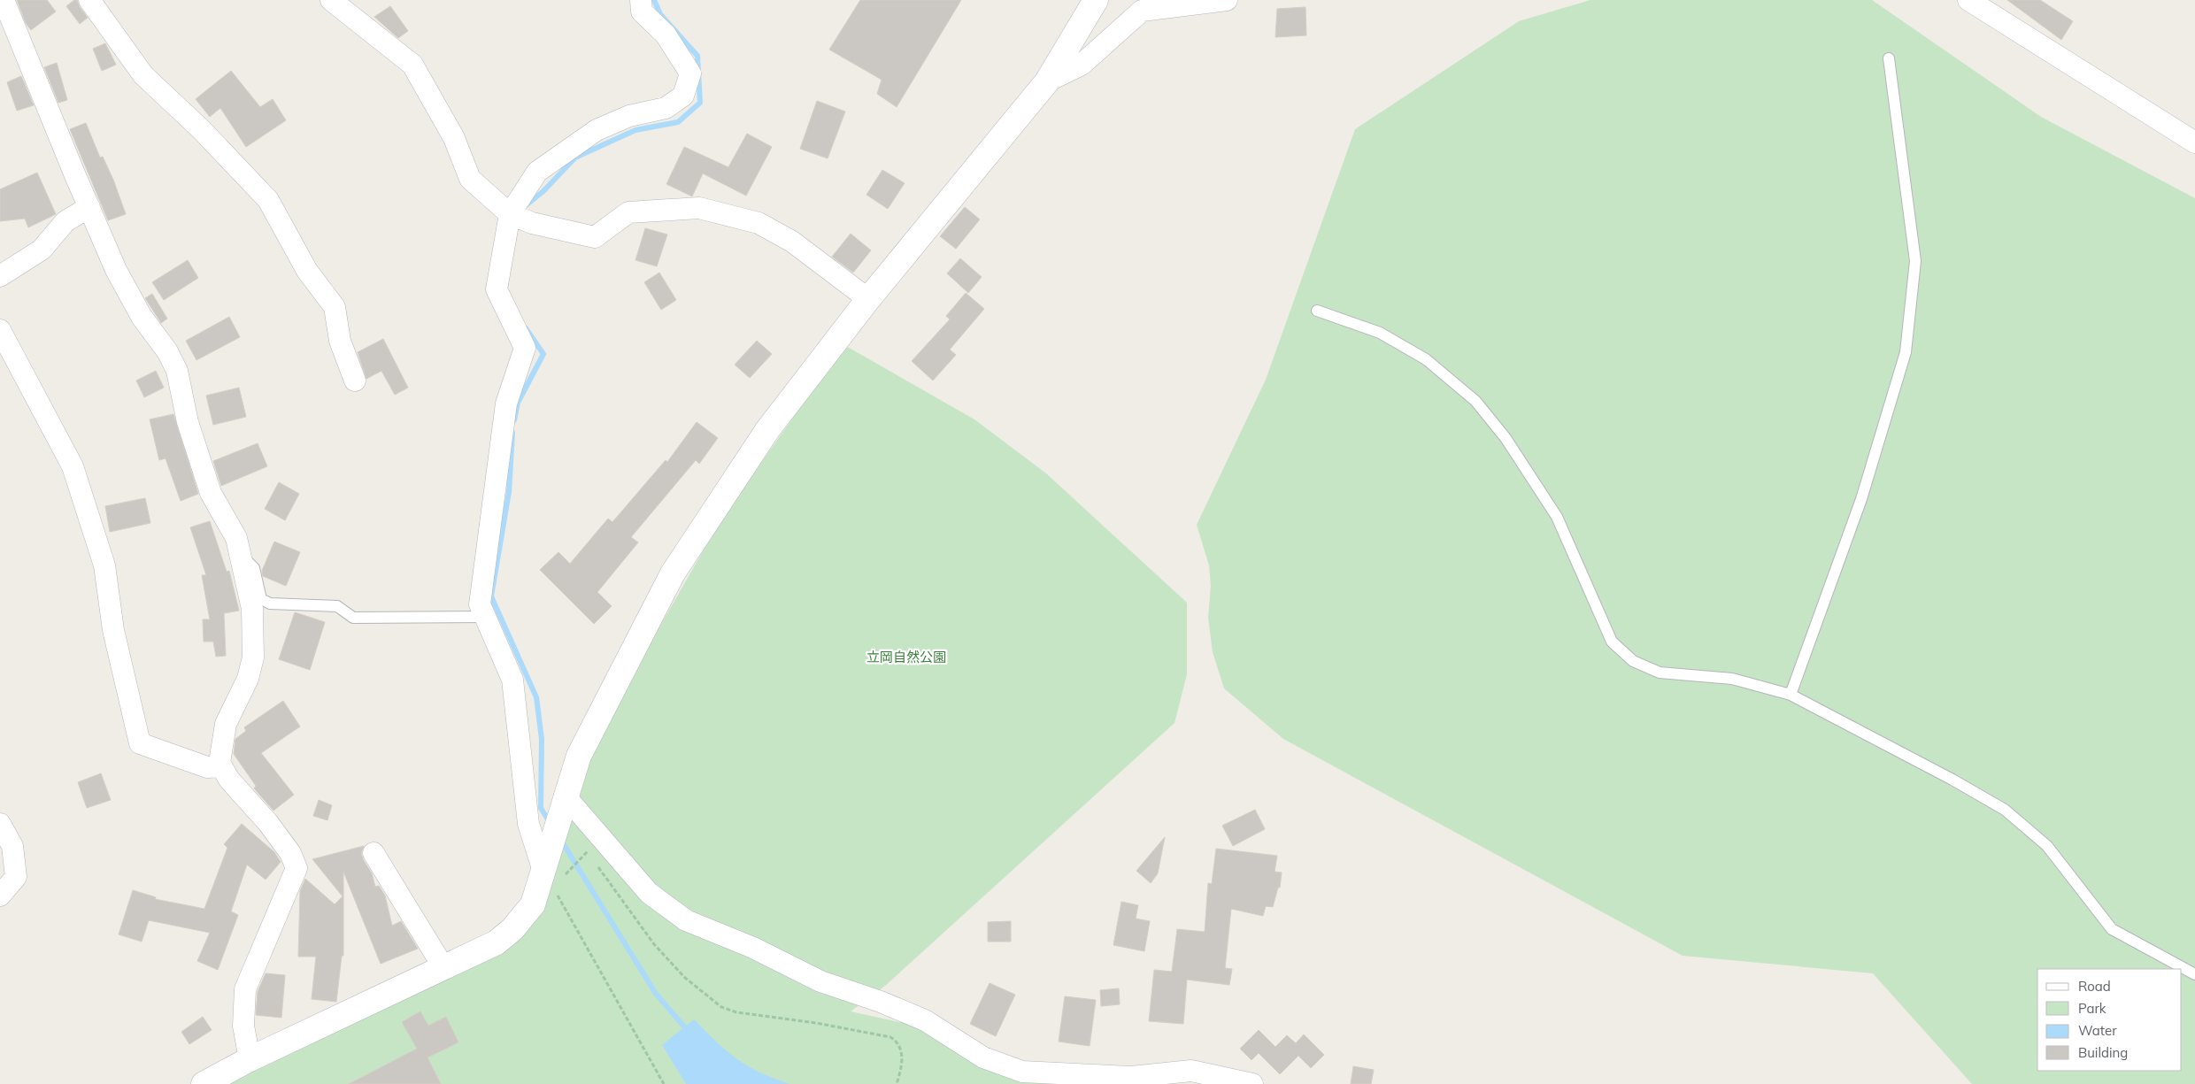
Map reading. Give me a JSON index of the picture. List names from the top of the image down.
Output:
{
  "parks": ["立岡自然公園"],
  "legend": [
    "Road",
    "Park",
    "Water",
    "Building"
  ]
}
